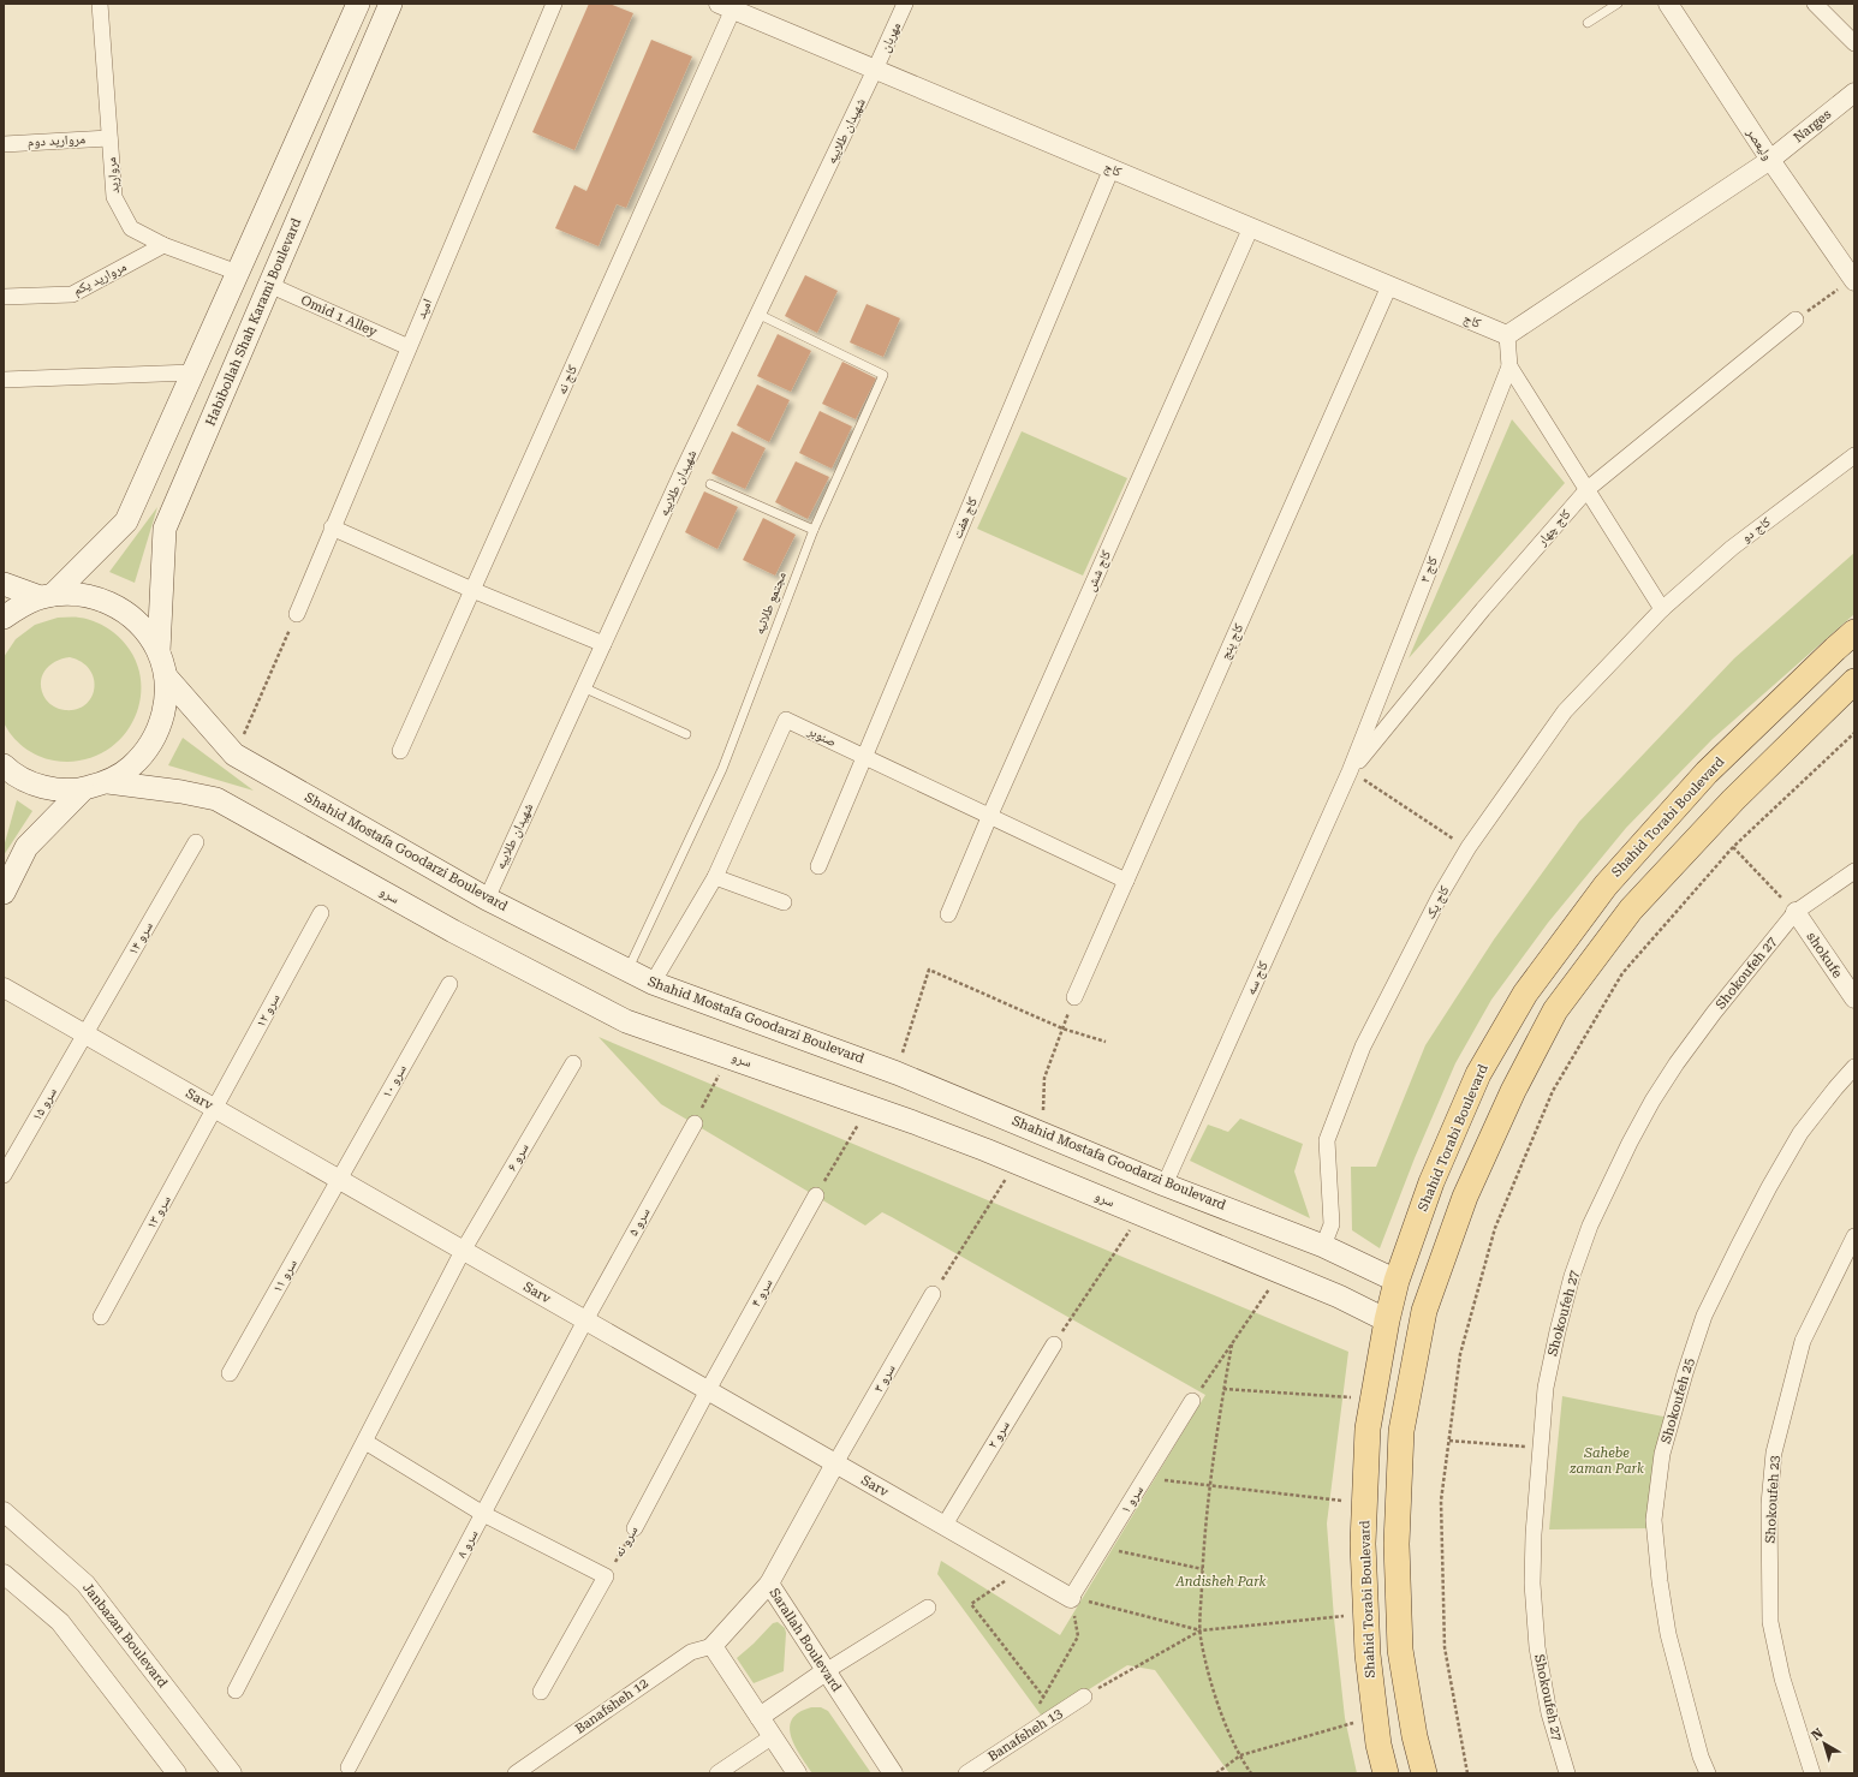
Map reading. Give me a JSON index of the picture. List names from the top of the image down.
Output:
{
  "streets": {
    "main road": [
      "Habibollah Shah Karami Boulevard",
      "Shahid Torabi Boulevard",
      "Shahid Mostafa Goodarzi Boulevard",
      "سرو"
    ],
    "street": [
      "مهربان",
      "Narges",
      "شهیدان طلاییه",
      "مروارید دوم",
      "ولیعصر",
      "کاج",
      "مروارید",
      "مروارید یکم",
      "امید",
      "Omid 1 Alley",
      "کاج نه",
      "کاج هفت",
      "کاج چهار",
      "کاج دو",
      "کاج ۳",
      "کاج شش",
      "کاج پنج",
      "صنوبر",
      "کاج یک",
      "سرو ۱۴",
      "shokufe",
      "Shokoufeh 27",
      "کاج سه",
      "سرو ۱۲",
      "سرو ۱۰",
      "Sarv",
      "سرو ۱۵",
      "سرو ۶",
      "سرو ۱۳",
      "سرو ۵",
      "سرو ۱۱",
      "سرو ۴",
      "سرو ۳",
      "Shokoufeh 25",
      "سرو ۲",
      "سرو ۱",
      "Shokoufeh 23",
      "سرو نه",
      "سرو ۸",
      "Janbazan Boulevard",
      "Sarallah Boulevard",
      "Banafsheh 12",
      "Banafsheh 13"
    ],
    "lane": ["مجتمع طلائیه"]
  },
  "crossings": [
    ["مهربان", "شهیدان طلاییه"],
    ["مهربان", "کاج"],
    ["Narges", "ولیعصر"],
    ["شهیدان طلاییه", "کاج"],
    ["شهیدان طلاییه", "مجتمع طلائیه"],
    ["شهیدان طلاییه", "Shahid Mostafa Goodarzi Boulevard"],
    ["مروارید دوم", "مروارید"],
    ["کاج", "کاج نه"],
    ["کاج", "کاج هفت"],
    ["کاج", "کاج شش"],
    ["کاج", "کاج پنج"],
    ["مروارید", "مروارید یکم"],
    ["امید", "Omid 1 Alley"],
    ["Omid 1 Alley", "Habibollah Shah Karami Boulevard"],
    ["کاج هفت", "صنوبر"],
    ["کاج چهار", "کاج ۳"],
    ["کاج چهار", "کاج سه"],
    ["کاج دو", "کاج یک"],
    ["کاج ۳", "کاج سه"],
    ["کاج شش", "صنوبر"],
    ["مجتمع طلائیه", "Shahid Mostafa Goodarzi Boulevard"],
    ["کاج پنج", "صنوبر"],
    ["صنوبر", "Shahid Mostafa Goodarzi Boulevard"],
    ["Shahid Torabi Boulevard", "Shahid Mostafa Goodarzi Boulevard"],
    ["Shahid Torabi Boulevard", "سرو"],
    ["Shahid Mostafa Goodarzi Boulevard", "کاج یک"],
    ["Shahid Mostafa Goodarzi Boulevard", "کاج سه"],
    ["سرو ۱۴", "Sarv"],
    ["سرو ۱۴", "سرو ۱۵"],
    ["shokufe", "Shokoufeh 27"],
    ["سرو ۱۲", "Sarv"],
    ["سرو ۱۲", "سرو ۱۳"],
    ["سرو ۱۰", "Sarv"],
    ["سرو ۱۰", "سرو ۱۱"],
    ["Sarv", "سرو ۱۵"],
    ["Sarv", "سرو ۶"],
    ["Sarv", "سرو ۱۳"],
    ["Sarv", "سرو ۵"],
    ["Sarv", "سرو ۱۱"],
    ["Sarv", "سرو ۴"],
    ["Sarv", "سرو ۳"],
    ["Sarv", "سرو ۲"],
    ["Sarv", "سرو ۱"],
    ["Sarv", "سرو نه"],
    ["Sarv", "سرو ۸"],
    ["سرو ۵", "سرو ۸"],
    ["سرو ۴", "سرو نه"],
    ["Sarallah Boulevard", "Banafsheh 12"]
  ],
  "parks": ["Sahebe zaman Park", "Andisheh Park"],
  "north": "top left"
}
